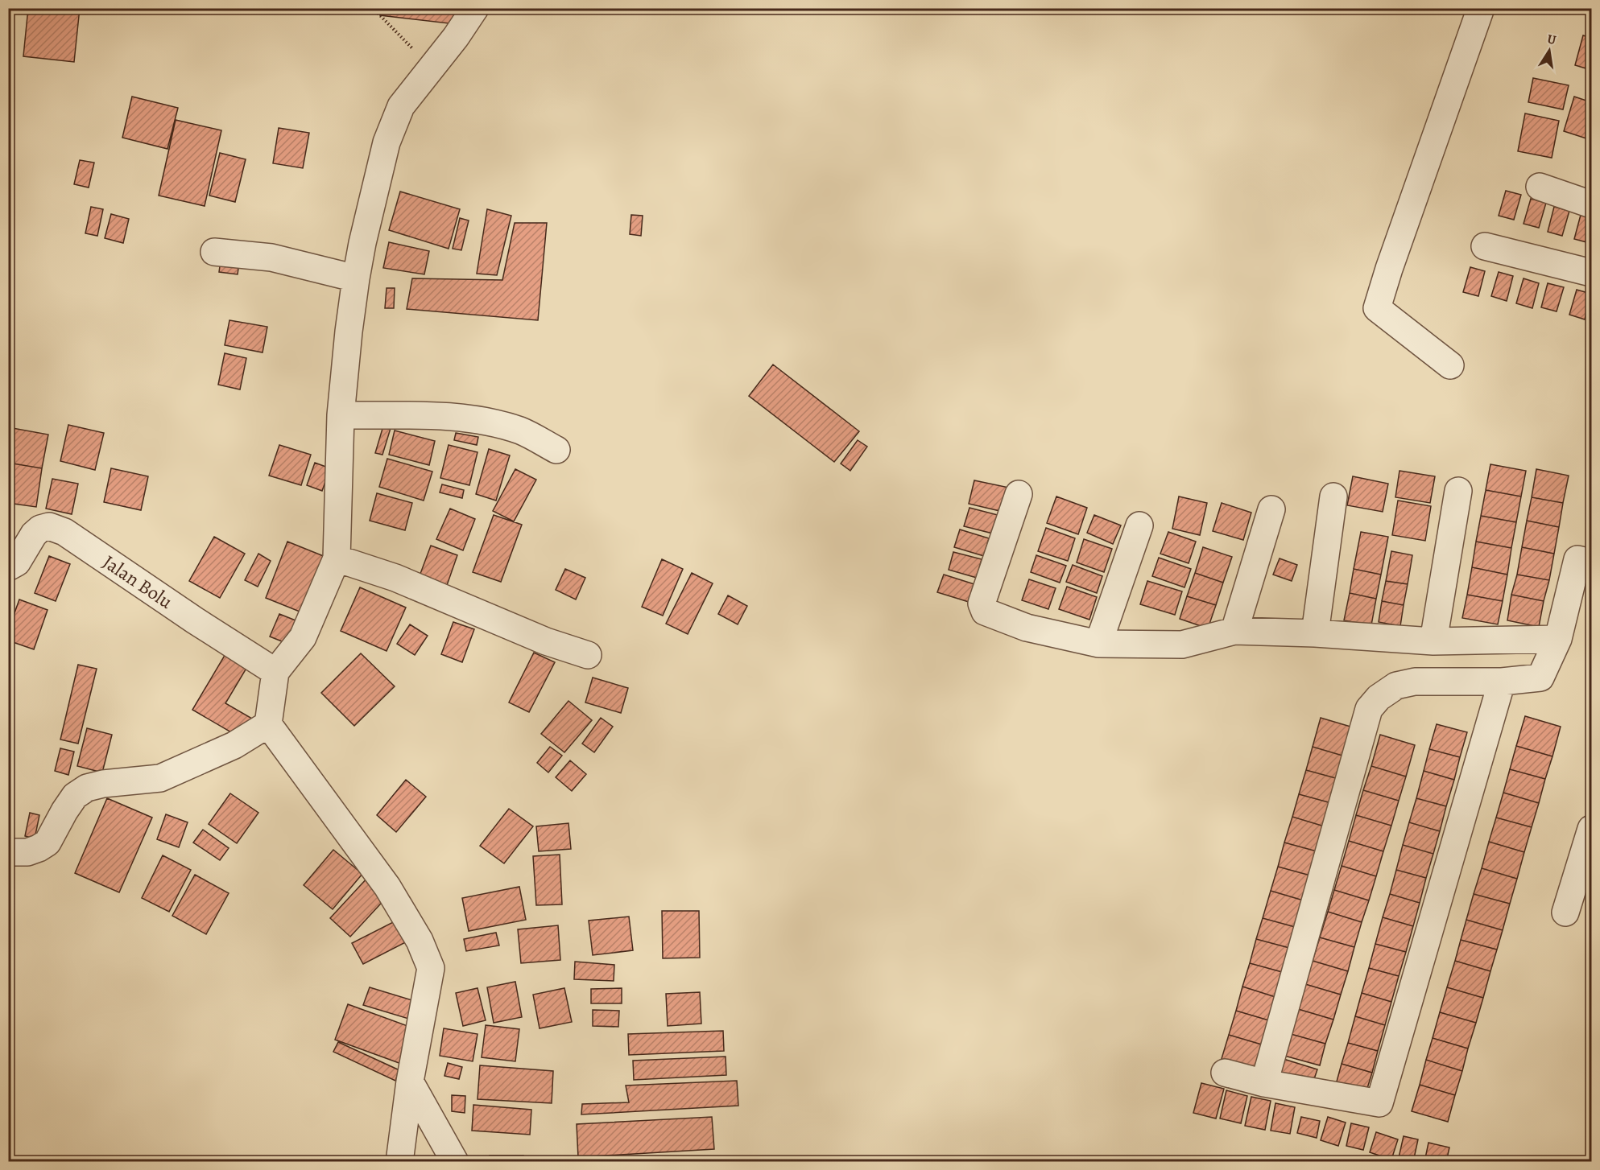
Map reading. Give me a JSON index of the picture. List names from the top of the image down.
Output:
{
  "streets": {
    "street": ["Jalan Bolu"]
  },
  "north": "top"
}
